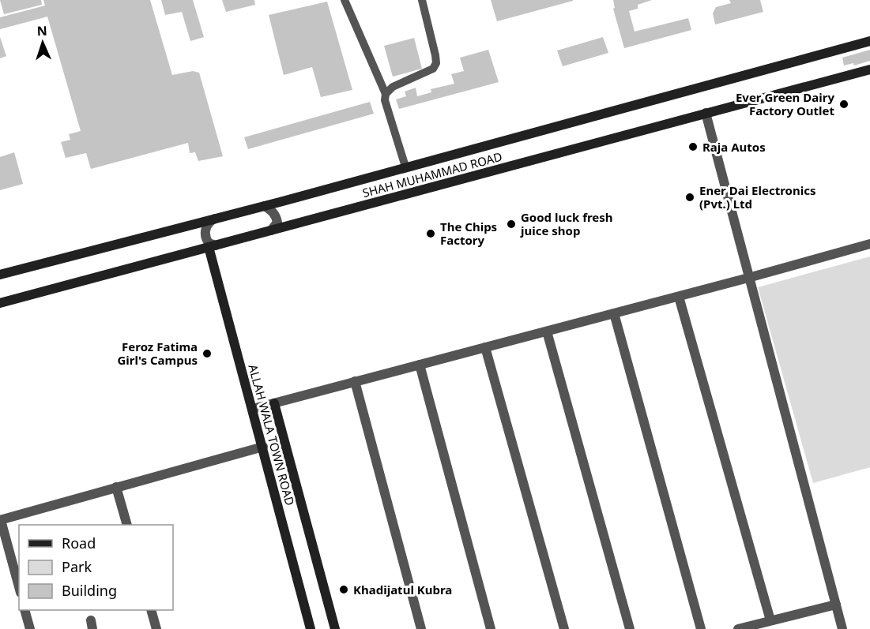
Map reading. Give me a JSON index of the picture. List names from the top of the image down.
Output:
{
  "streets": {
    "main road": ["SHAH MUHAMMAD ROAD", "ALLAH WALA TOWN ROAD"]
  },
  "crossings": [
    ["SHAH MUHAMMAD ROAD", "ALLAH WALA TOWN ROAD"]
  ],
  "places": [
    "Ever Green Dairy Factory Outlet",
    "Raja Autos",
    "Ener Dai Electronics (Pvt.) Ltd",
    "Good luck fresh juice shop",
    "The Chips Factory",
    "Feroz Fatima Girl's Campus",
    "Khadijatul Kubra"
  ],
  "legend": ["Road", "Park", "Building"],
  "north": "top"
}
